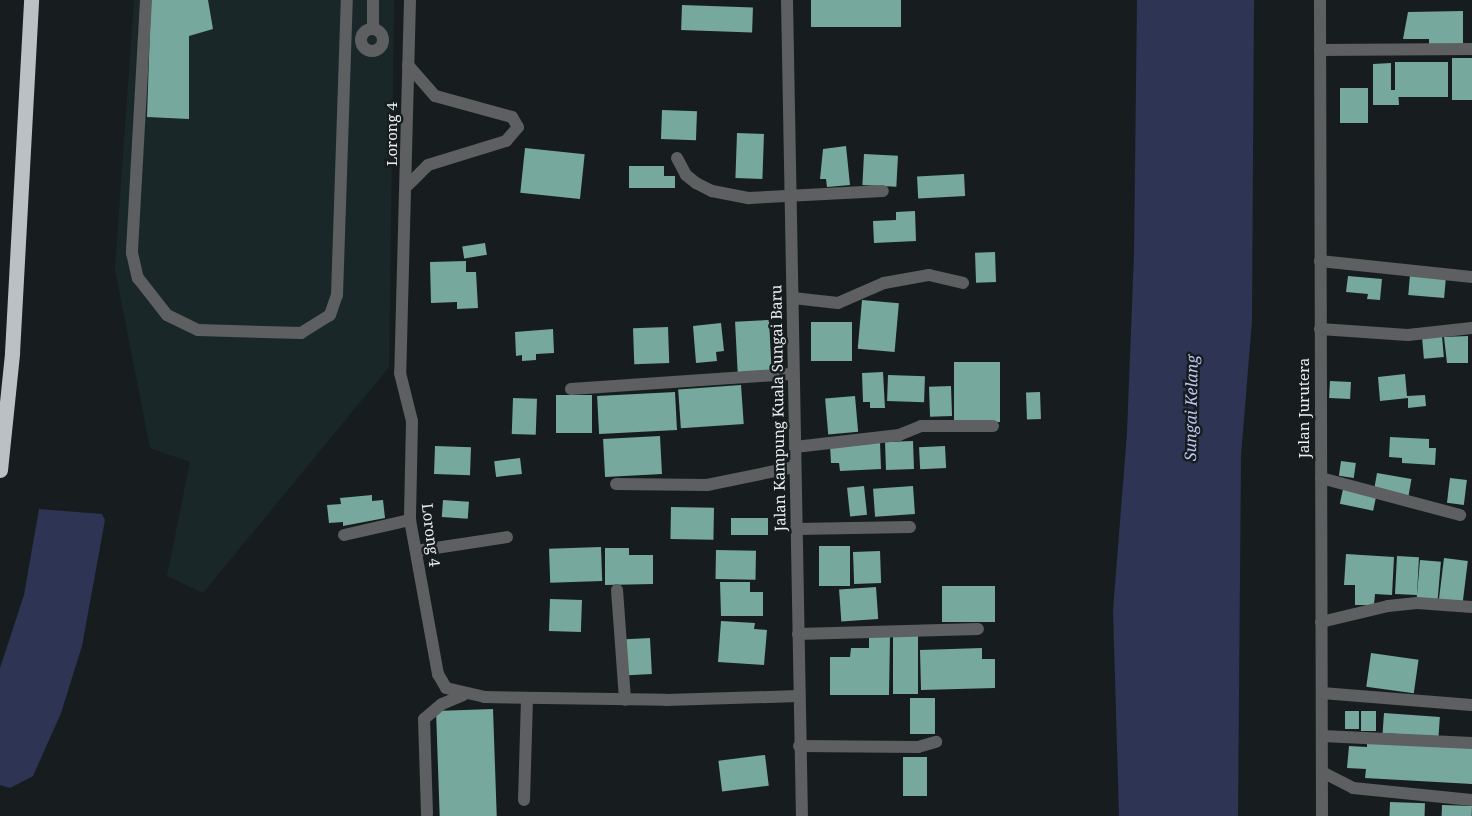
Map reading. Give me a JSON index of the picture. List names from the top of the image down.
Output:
{
  "streets": {
    "street": ["Lorong 4", "Jalan Kampung Kuala Sungai Baru", "Jalan Jurutera"]
  },
  "crossings": [
    ["Lorong 4", "Jalan Kampung Kuala Sungai Baru"]
  ],
  "water": ["Sungai Kelang"]
}
